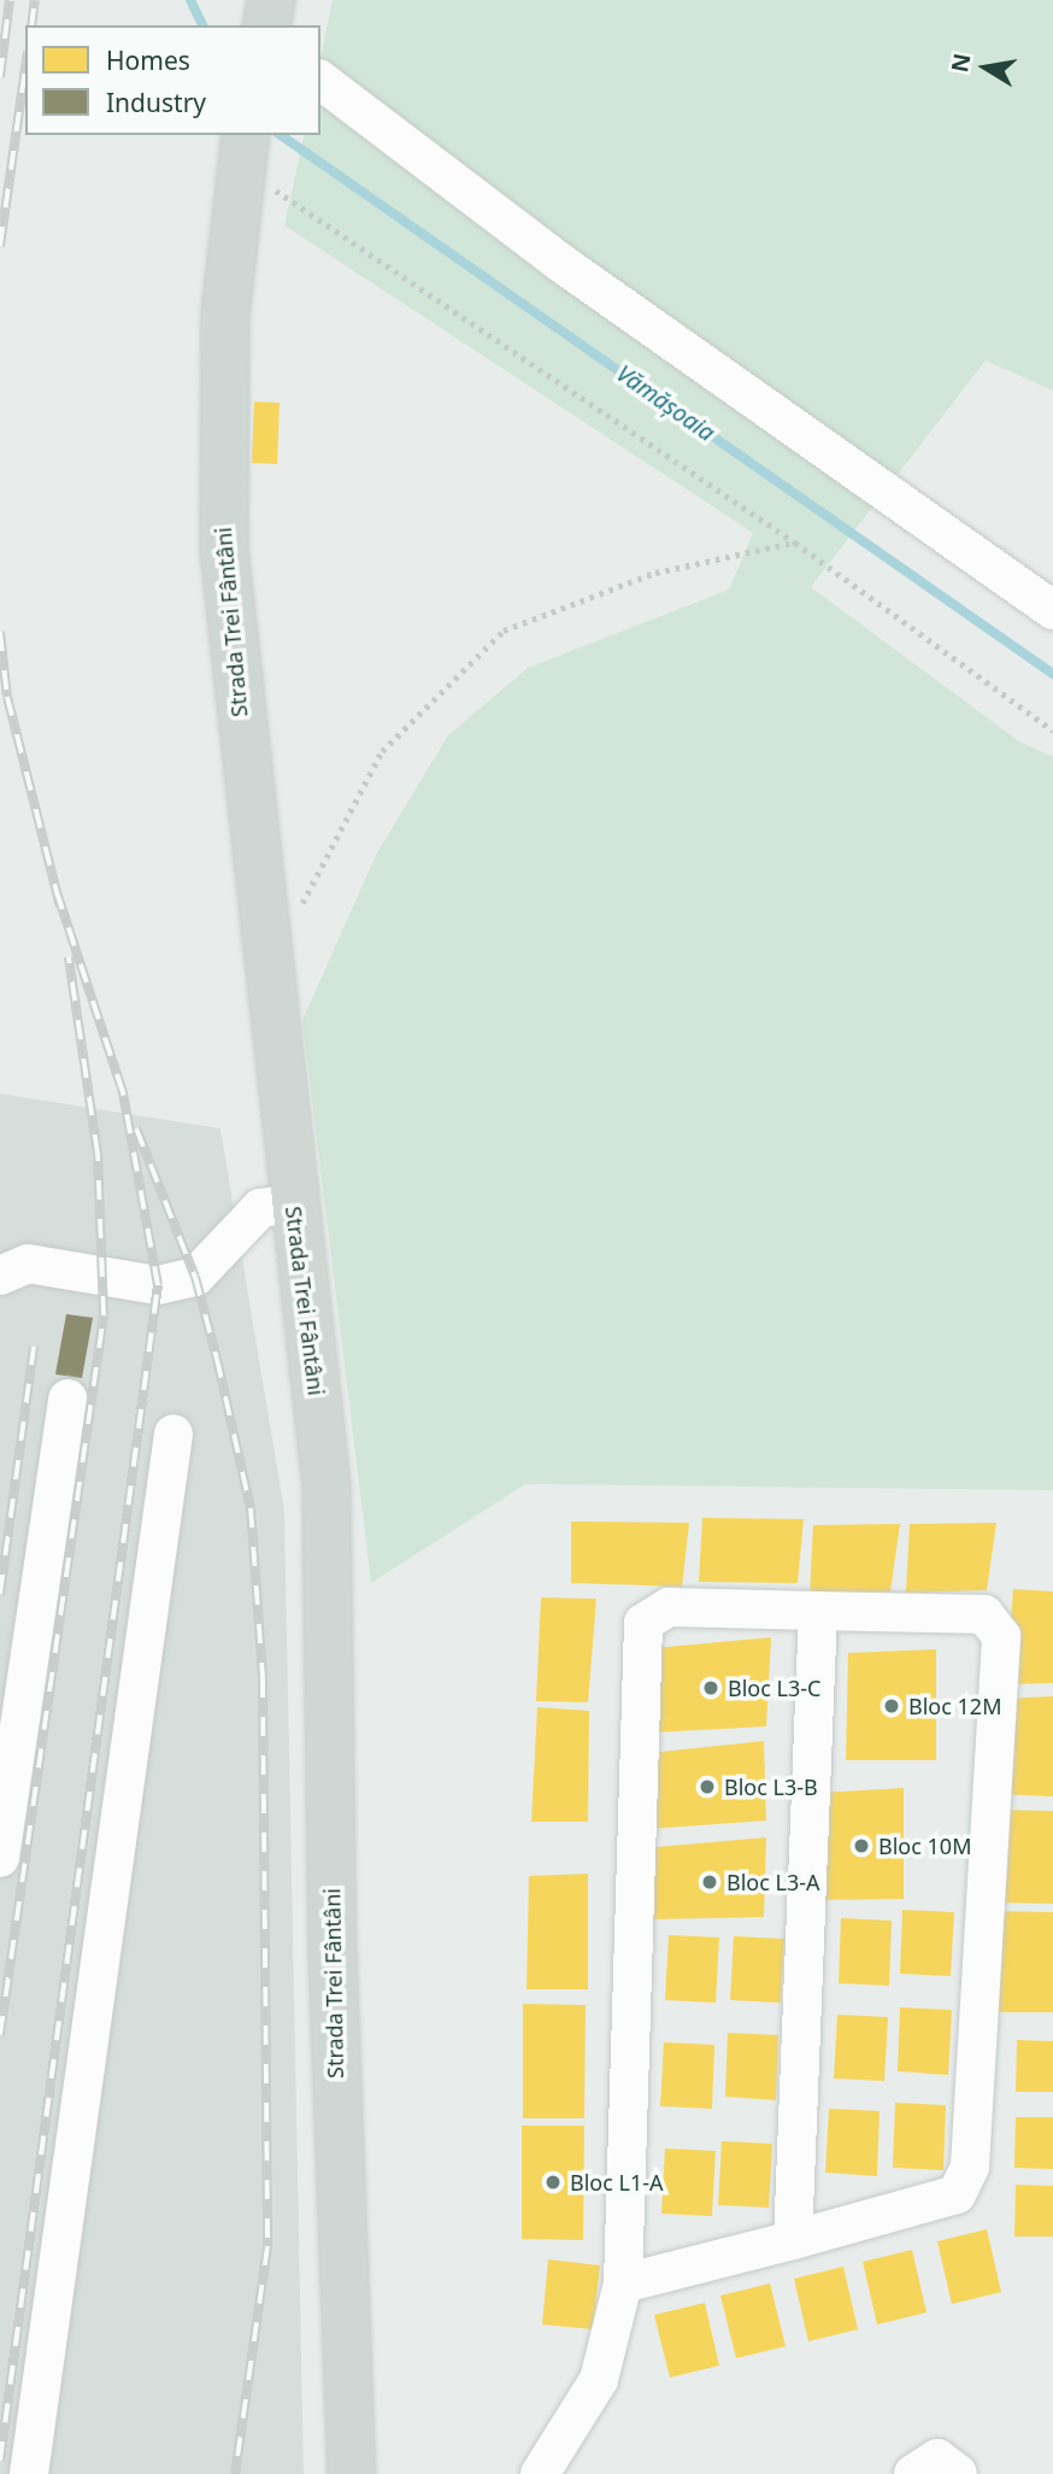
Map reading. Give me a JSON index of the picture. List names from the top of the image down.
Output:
{
  "streets": {
    "main road": ["Strada Trei Fântâni"]
  },
  "water": ["Vămășoaia"],
  "places": [
    "Bloc L3-C",
    "Bloc 12M",
    "Bloc L3-B",
    "Bloc 10M",
    "Bloc L3-A",
    "Bloc L1-A"
  ],
  "legend": ["Homes", "Industry"],
  "north": "left"
}
